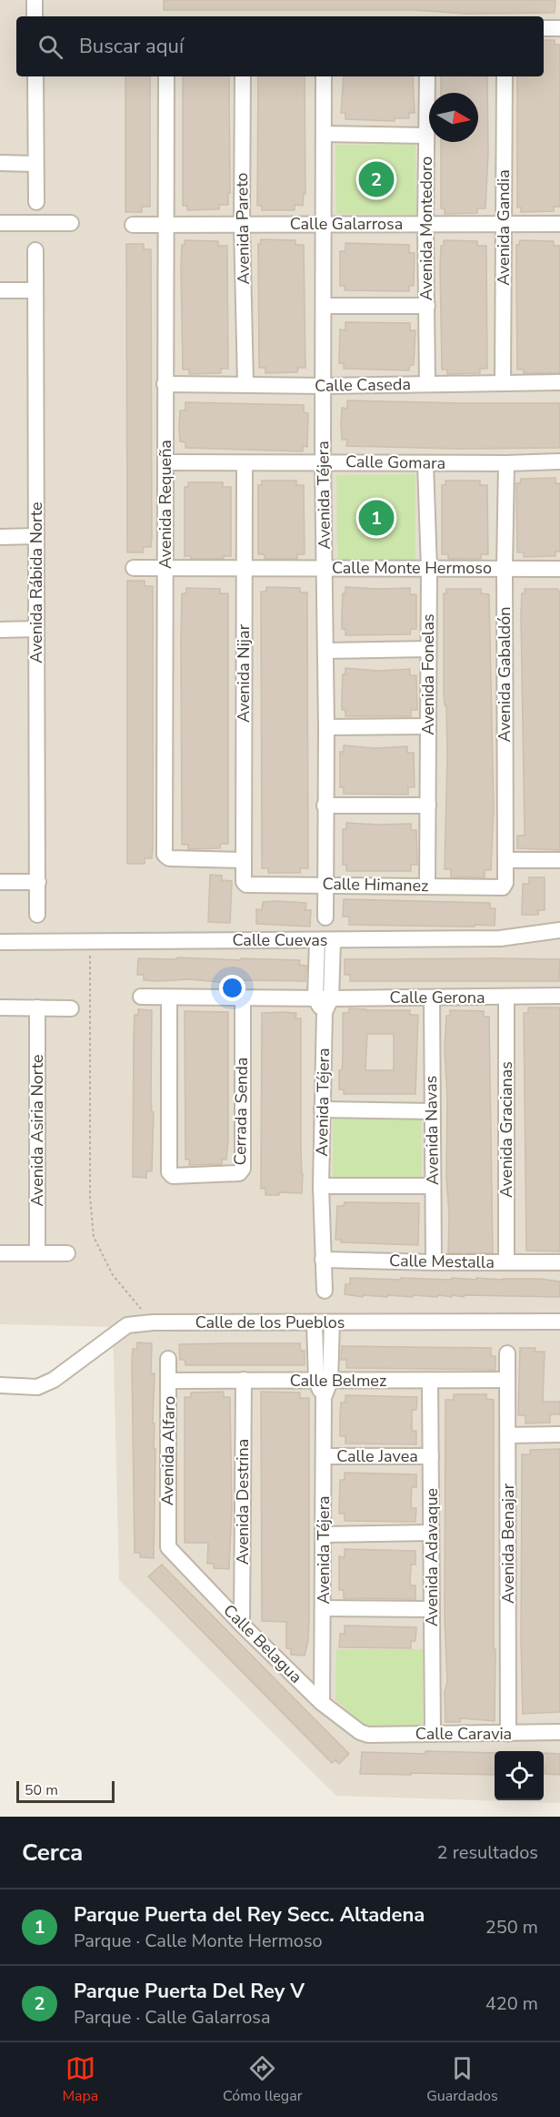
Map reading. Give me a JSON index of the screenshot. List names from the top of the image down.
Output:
{
  "streets": {
    "street": [
      "Calle Galarrosa",
      "Avenida Gandia",
      "Avenida Pareto",
      "Avenida Montedoro",
      "Calle Caseda",
      "Calle Gomara",
      "Avenida Téjera",
      "Avenida Requeña",
      "Calle Monte Hermoso",
      "Avenida Rábida Norte",
      "Avenida Nijar",
      "Avenida Fonelas",
      "Avenida Gabaldón",
      "Calle Himanez",
      "Calle Cuevas",
      "Calle Gerona",
      "Cerrada Senda",
      "Avenida Gracianas",
      "Avenida Asiria Norte",
      "Avenida Navas",
      "Calle Mestalla",
      "Calle de los Pueblos",
      "Calle Belmez",
      "Avenida Alfaro",
      "Calle Javea",
      "Avenida Destrina",
      "Avenida Benajar",
      "Avenida Adavaque",
      "Calle Belagua",
      "Calle Caravia"
    ]
  },
  "crossings": [
    ["Calle Galarrosa", "Avenida Gandia"],
    ["Calle Galarrosa", "Avenida Pareto"],
    ["Calle Galarrosa", "Avenida Montedoro"],
    ["Calle Galarrosa", "Avenida Téjera"],
    ["Calle Galarrosa", "Avenida Requeña"],
    ["Avenida Gandia", "Calle Caseda"],
    ["Avenida Pareto", "Calle Caseda"],
    ["Avenida Montedoro", "Calle Caseda"],
    ["Calle Caseda", "Avenida Téjera"],
    ["Calle Caseda", "Avenida Requeña"],
    ["Calle Gomara", "Avenida Téjera"],
    ["Calle Gomara", "Avenida Requeña"],
    ["Calle Gomara", "Avenida Nijar"],
    ["Calle Gomara", "Avenida Fonelas"],
    ["Calle Gomara", "Avenida Gabaldón"],
    ["Avenida Téjera", "Calle Monte Hermoso"],
    ["Avenida Téjera", "Calle Himanez"],
    ["Avenida Téjera", "Calle Cuevas"],
    ["Avenida Téjera", "Calle Gerona"],
    ["Avenida Téjera", "Calle Mestalla"],
    ["Avenida Téjera", "Calle de los Pueblos"],
    ["Avenida Téjera", "Calle Belmez"],
    ["Avenida Téjera", "Calle Javea"],
    ["Avenida Téjera", "Calle Belagua"],
    ["Avenida Requeña", "Calle Monte Hermoso"],
    ["Avenida Requeña", "Avenida Nijar"],
    ["Calle Monte Hermoso", "Avenida Nijar"],
    ["Calle Monte Hermoso", "Avenida Fonelas"],
    ["Calle Monte Hermoso", "Avenida Gabaldón"],
    ["Avenida Nijar", "Calle Himanez"],
    ["Avenida Fonelas", "Calle Himanez"],
    ["Avenida Gabaldón", "Calle Himanez"],
    ["Calle Gerona", "Avenida Gracianas"],
    ["Calle Gerona", "Avenida Navas"],
    ["Avenida Gracianas", "Calle Mestalla"],
    ["Avenida Navas", "Calle Mestalla"],
    ["Calle Belmez", "Avenida Alfaro"],
    ["Calle Belmez", "Avenida Destrina"],
    ["Calle Belmez", "Avenida Benajar"],
    ["Calle Belmez", "Avenida Adavaque"],
    ["Avenida Alfaro", "Calle Belagua"],
    ["Calle Javea", "Avenida Adavaque"],
    ["Avenida Destrina", "Calle Belagua"],
    ["Avenida Benajar", "Calle Caravia"],
    ["Avenida Adavaque", "Calle Caravia"],
    ["Calle Belagua", "Calle Caravia"]
  ],
  "scale_bar": "50 m",
  "north": "right",
  "page": {
    "search": "Buscar aquí",
    "pins": ["2", "1"],
    "scale": "50 m",
    "heading": ["Cerca", "2 resultados"],
    "list": [
      {
        "mark": "1",
        "name": "Parque Puerta del Rey Secc. Altadena",
        "note": "Parque · Calle Monte Hermoso",
        "value": "250 m"
      },
      {
        "mark": "2",
        "name": "Parque Puerta Del Rey V",
        "note": "Parque · Calle Galarrosa",
        "value": "420 m"
      }
    ],
    "nav": ["Mapa", "Cómo llegar", "Guardados"]
  }
}
